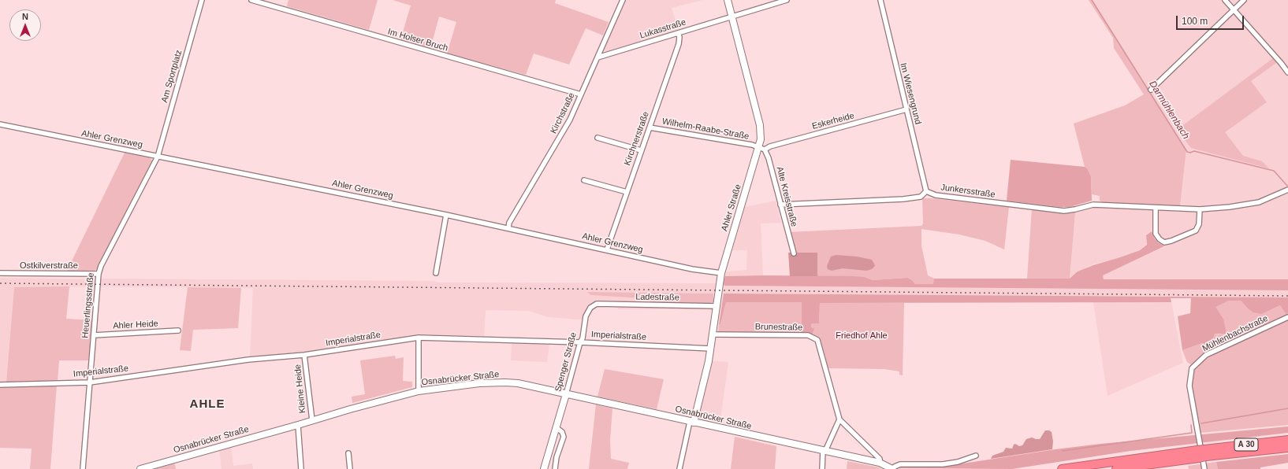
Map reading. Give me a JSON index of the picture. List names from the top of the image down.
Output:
{
  "streets": {
    "highway": ["A 30"],
    "main road": ["Ahler Straße", "Spenger Straße", "Osnabrücker Straße"],
    "street": [
      "Lukasstraße",
      "Im Holser Bruch",
      "Am Sportplatz",
      "Im Wiesengrund",
      "Kirchstraße",
      "Eskerheide",
      "Wilhelm-Raabe-Straße",
      "Kirchnerstraße",
      "Ahler Grenzweg",
      "Junkersstraße",
      "Alte Kreisstraße",
      "Ostkilverstraße",
      "Ladestraße",
      "Heuerlingsstraße",
      "Ahler Heide",
      "Brunestraße",
      "Mühlenbachstraße",
      "Imperialstraße",
      "Kleine Heide"
    ]
  },
  "crossings": [
    ["Lukasstraße", "Kirchstraße"],
    ["Lukasstraße", "Kirchnerstraße"],
    ["Lukasstraße", "Ahler Straße"],
    ["Im Holser Bruch", "Kirchstraße"],
    ["Am Sportplatz", "Ahler Grenzweg"],
    ["Am Sportplatz", "Heuerlingsstraße"],
    ["Im Wiesengrund", "Eskerheide"],
    ["Im Wiesengrund", "Junkersstraße"],
    ["Kirchstraße", "Ahler Grenzweg"],
    ["Eskerheide", "Wilhelm-Raabe-Straße"],
    ["Eskerheide", "Alte Kreisstraße"],
    ["Eskerheide", "Ahler Straße"],
    ["Wilhelm-Raabe-Straße", "Kirchnerstraße"],
    ["Wilhelm-Raabe-Straße", "Alte Kreisstraße"],
    ["Wilhelm-Raabe-Straße", "Ahler Straße"],
    ["Kirchnerstraße", "Ahler Grenzweg"],
    ["Ahler Grenzweg", "Ahler Straße"],
    ["Ahler Grenzweg", "Heuerlingsstraße"],
    ["Alte Kreisstraße", "Ahler Straße"],
    ["Ahler Straße", "Ladestraße"],
    ["Ahler Straße", "Brunestraße"],
    ["Ahler Straße", "Imperialstraße"],
    ["Ahler Straße", "Osnabrücker Straße"],
    ["Ostkilverstraße", "Heuerlingsstraße"],
    ["Ladestraße", "Spenger Straße"],
    ["Heuerlingsstraße", "Ahler Heide"],
    ["Heuerlingsstraße", "Imperialstraße"],
    ["Imperialstraße", "Spenger Straße"],
    ["Imperialstraße", "Kleine Heide"],
    ["Spenger Straße", "Osnabrücker Straße"],
    ["Osnabrücker Straße", "Kleine Heide"]
  ],
  "districts": ["AHLE"],
  "water": ["Darmühlenbach"],
  "parks": ["Friedhof Ahle"],
  "scale_bar": "100 m",
  "north": "top"
}
